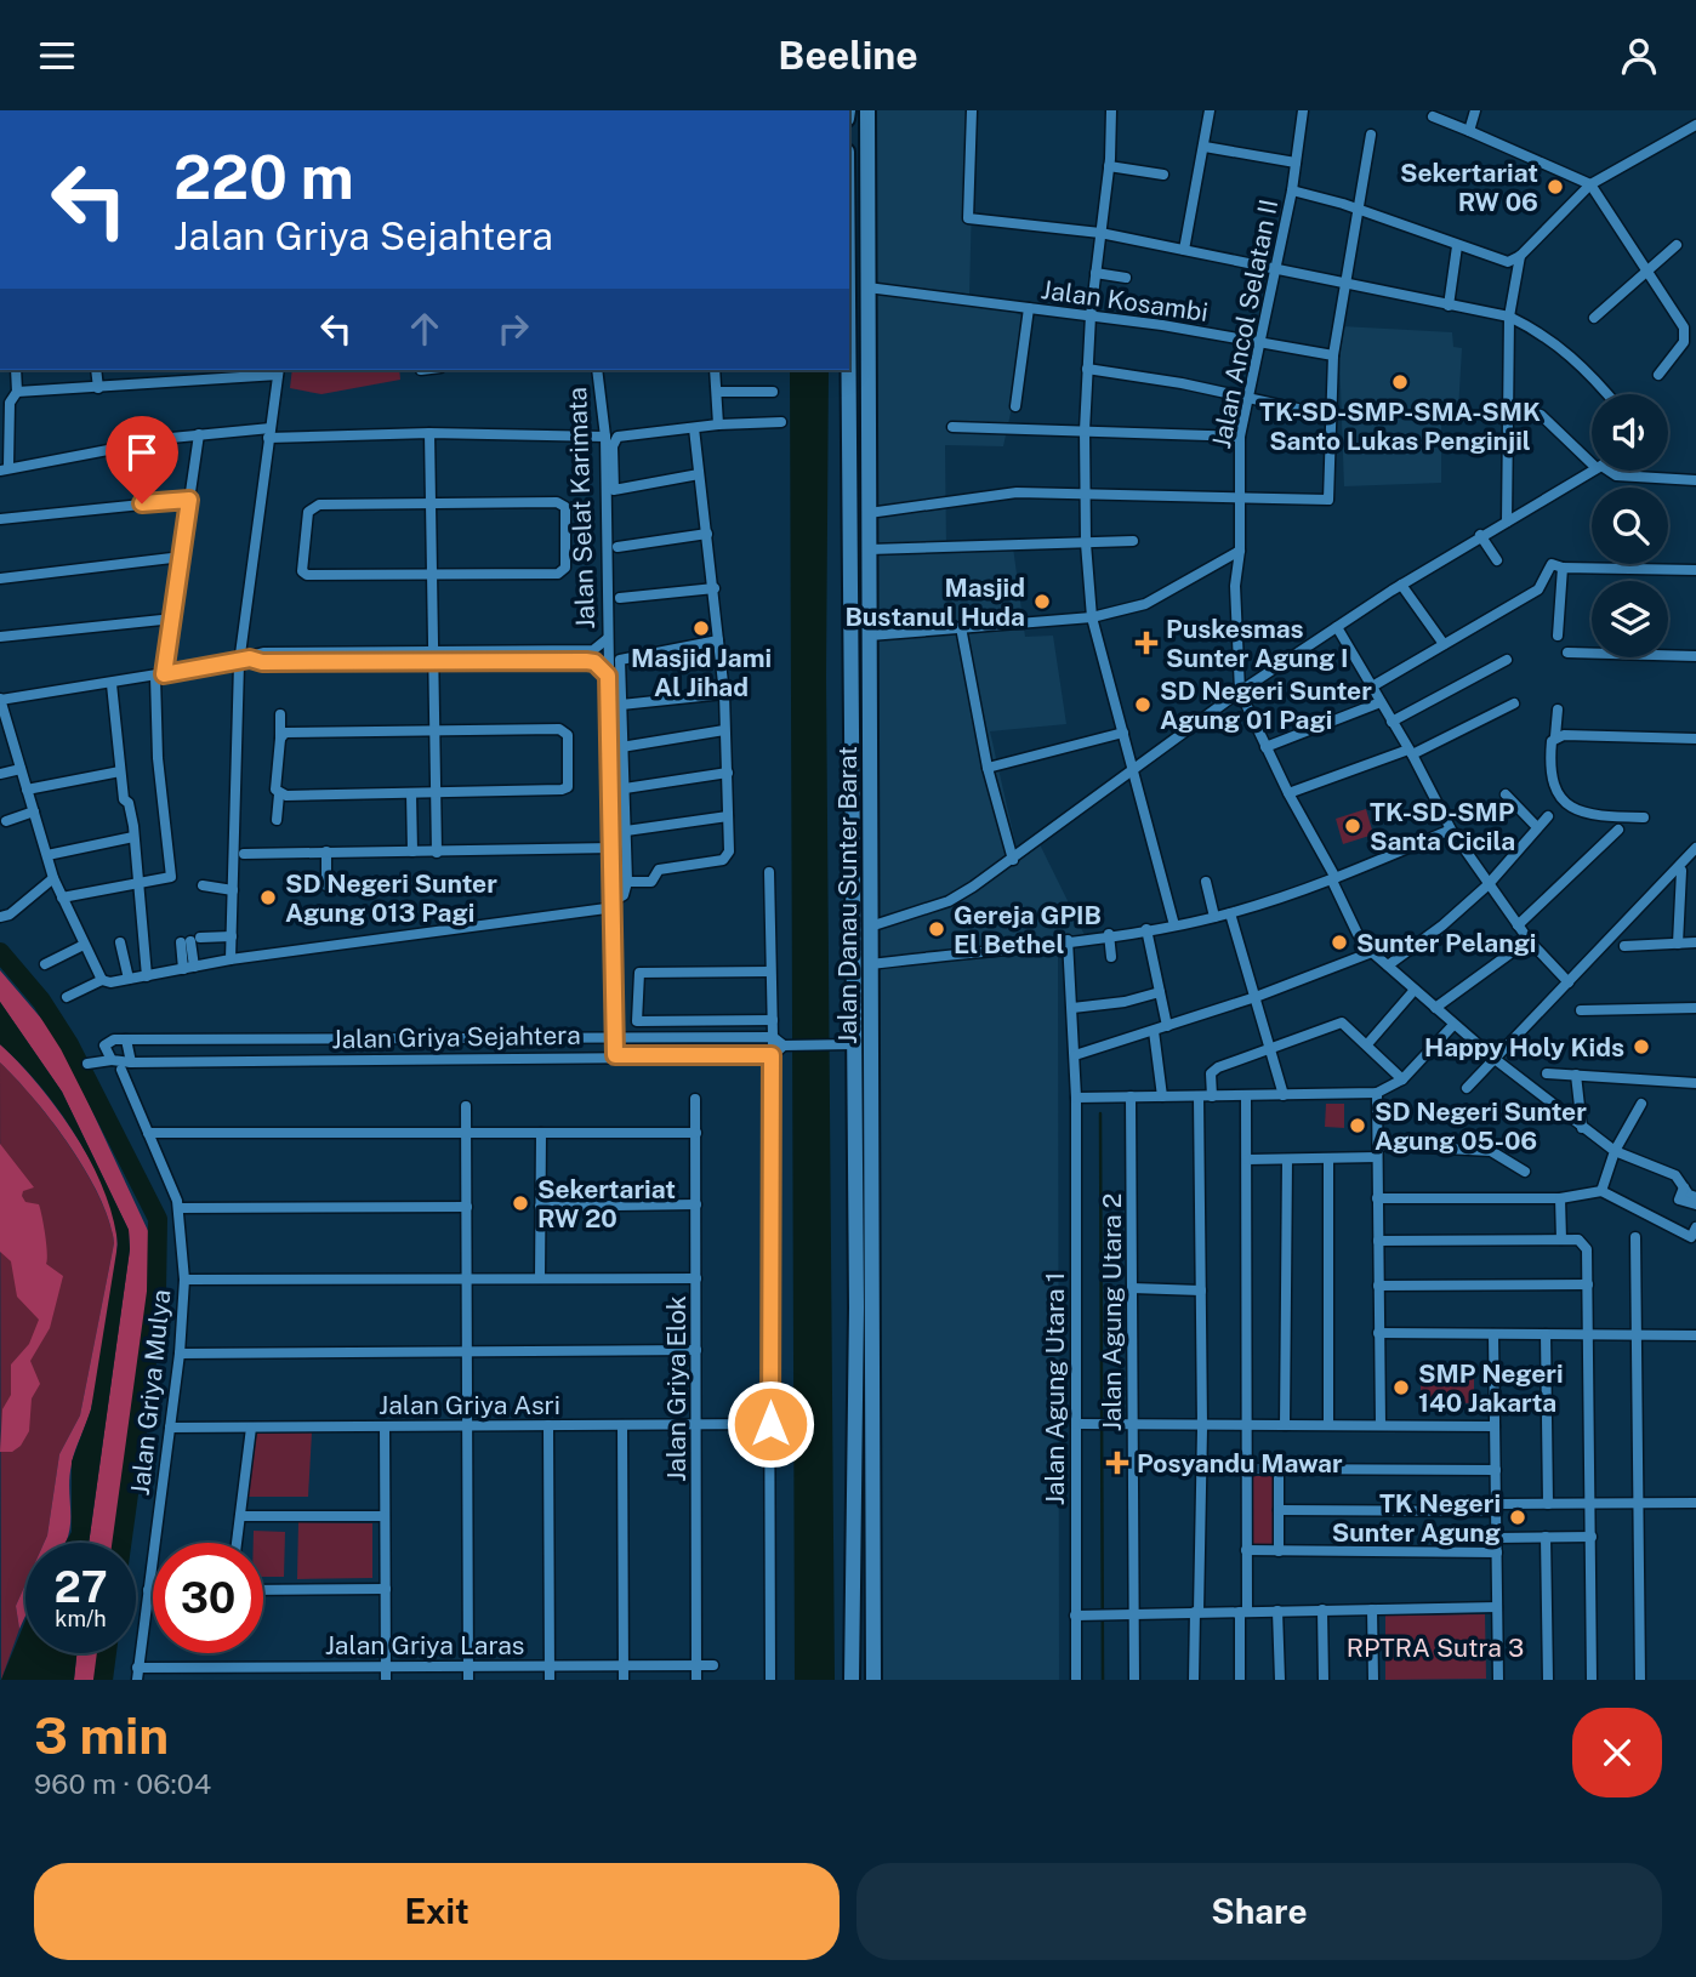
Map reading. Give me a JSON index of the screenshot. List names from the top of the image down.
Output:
{
  "streets": {
    "main road": ["Jalan Danau Sunter Barat"],
    "street": [
      "Jalan Kosambi",
      "Jalan Ancol Selatan II",
      "Jalan Selat Karimata",
      "Jalan Griya Sejahtera",
      "Jalan Agung Utara 2",
      "Jalan Griya Elok",
      "Jalan Agung Utara 1",
      "Jalan Griya Mulya",
      "Jalan Griya Asri",
      "Jalan Griya Laras"
    ]
  },
  "crossings": [
    ["Jalan Kosambi", "Jalan Ancol Selatan II"],
    ["Jalan Kosambi", "Jalan Danau Sunter Barat"],
    ["Jalan Selat Karimata", "Jalan Griya Sejahtera"],
    ["Jalan Griya Elok", "Jalan Griya Asri"],
    ["Jalan Griya Elok", "Jalan Griya Laras"],
    ["Jalan Griya Mulya", "Jalan Griya Asri"],
    ["Jalan Griya Mulya", "Jalan Griya Laras"]
  ],
  "parks": ["RPTRA Sutra 3"],
  "places": {
    "other": [
      "Sekertariat RW 06",
      "TK-SD-SMP-SMA-SMK Santo Lukas Penginjil",
      "Masjid Bustanul Huda",
      "Masjid Jami Al Jihad",
      "SD Negeri Sunter Agung 01 Pagi",
      "TK-SD-SMP Santa Cicila",
      "SD Negeri Sunter Agung 013 Pagi",
      "Gereja GPIB El Bethel",
      "Sunter Pelangi",
      "Happy Holy Kids",
      "SD Negeri Sunter Agung 05-06",
      "Sekertariat RW 20",
      "SMP Negeri 140 Jakarta",
      "TK Negeri Sunter Agung"
    ],
    "health": ["Puskesmas Sunter Agung I", "Posyandu Mawar"]
  },
  "page": {
    "header": "Beeline",
    "turn": ["220 m", "Jalan Griya Sejahtera"],
    "speed": "27 km/h",
    "limit": "30",
    "heading": ["3 min", "960 m · 06:04"],
    "buttons": ["Exit", "Share"]
  }
}
